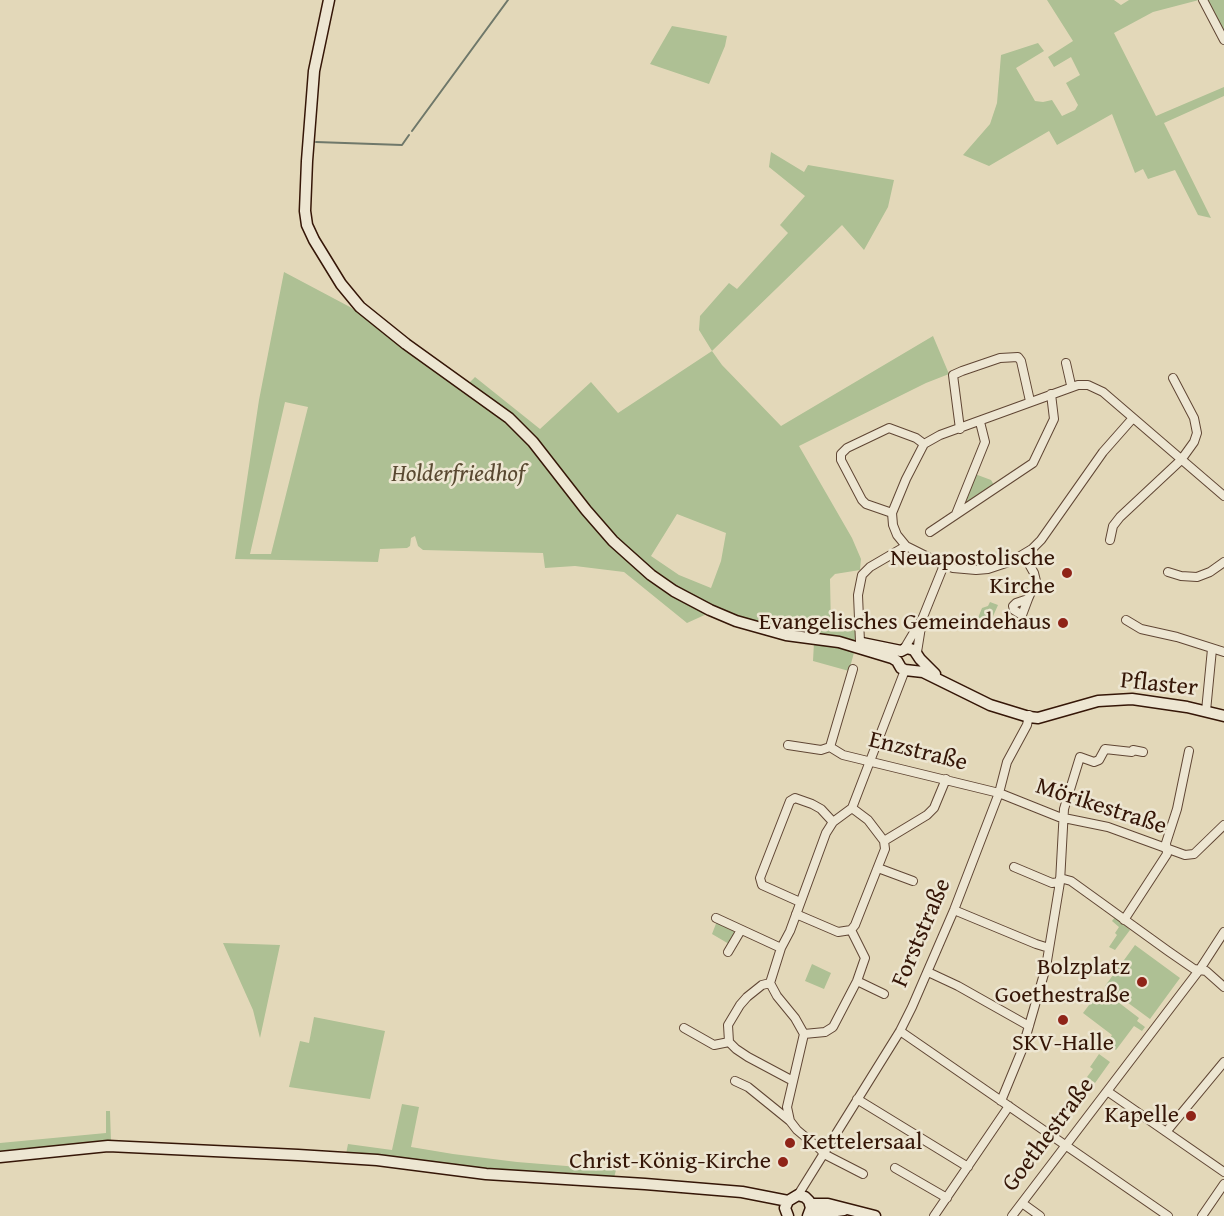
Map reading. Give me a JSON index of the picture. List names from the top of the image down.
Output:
{
  "streets": {
    "street": [
      "Pflaster",
      "Enzstraße",
      "Mörikestraße",
      "Forststraße",
      "Goethestraße"
    ]
  },
  "crossings": [
    ["Pflaster", "Forststraße"],
    ["Enzstraße", "Mörikestraße"],
    ["Enzstraße", "Forststraße"],
    ["Mörikestraße", "Forststraße"]
  ],
  "parks": ["Holderfriedhof"],
  "places": [
    "Neuapostolische Kirche",
    "Evangelisches Gemeindehaus",
    "Bolzplatz Goethestraße",
    "SKV-Halle",
    "Kapelle",
    "Kettelersaal",
    "Christ-König-Kirche"
  ]
}
